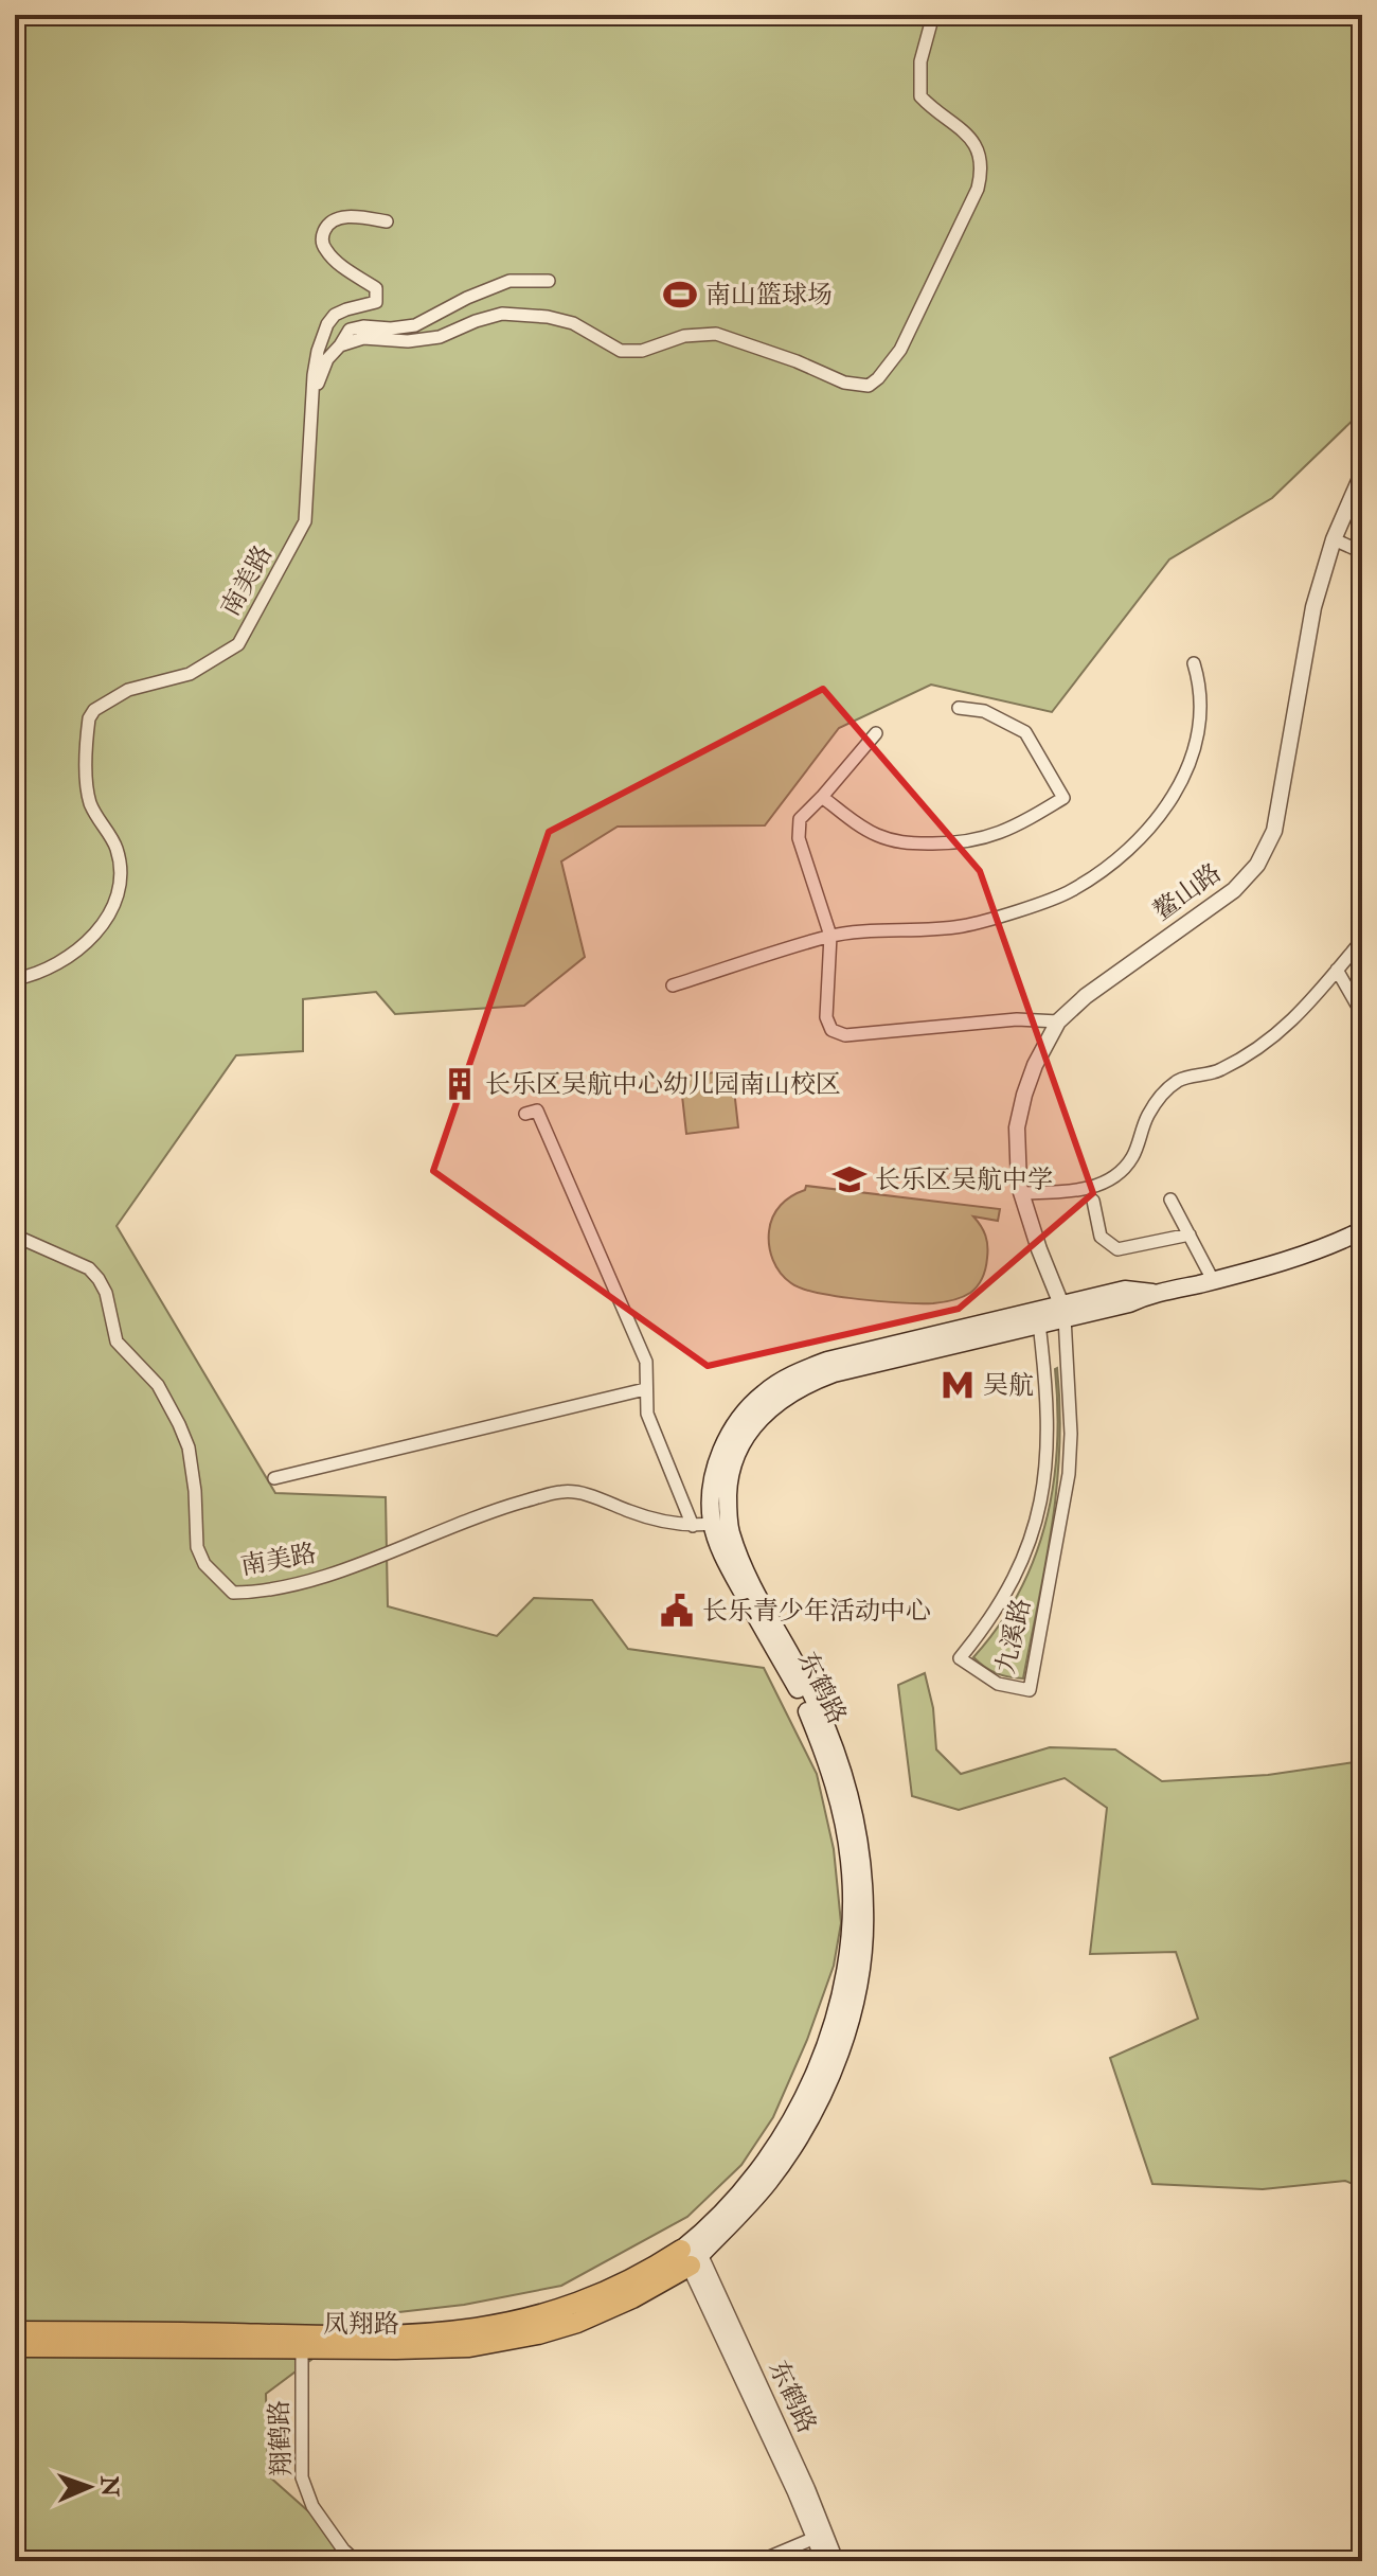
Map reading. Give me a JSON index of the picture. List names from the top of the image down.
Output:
{
  "streets": {
    "main road": ["东鹤路", "凤翔路"],
    "street": [
      "南美路",
      "鳌山路",
      "九溪路",
      "翔鹤路"
    ]
  },
  "crossings": [
    ["南美路", "东鹤路"],
    ["鳌山路", "九溪路"],
    ["鳌山路", "东鹤路"],
    ["九溪路", "东鹤路"],
    ["东鹤路", "凤翔路"],
    ["凤翔路", "翔鹤路"]
  ],
  "places": {
    "sports": ["南山篮球场"],
    "building": ["长乐区吴航中心幼儿园南山校区"],
    "school or university": ["长乐区吴航中学"],
    "metro station": ["吴航"],
    "public building": ["长乐青少年活动中心"]
  },
  "north": "right"
}
